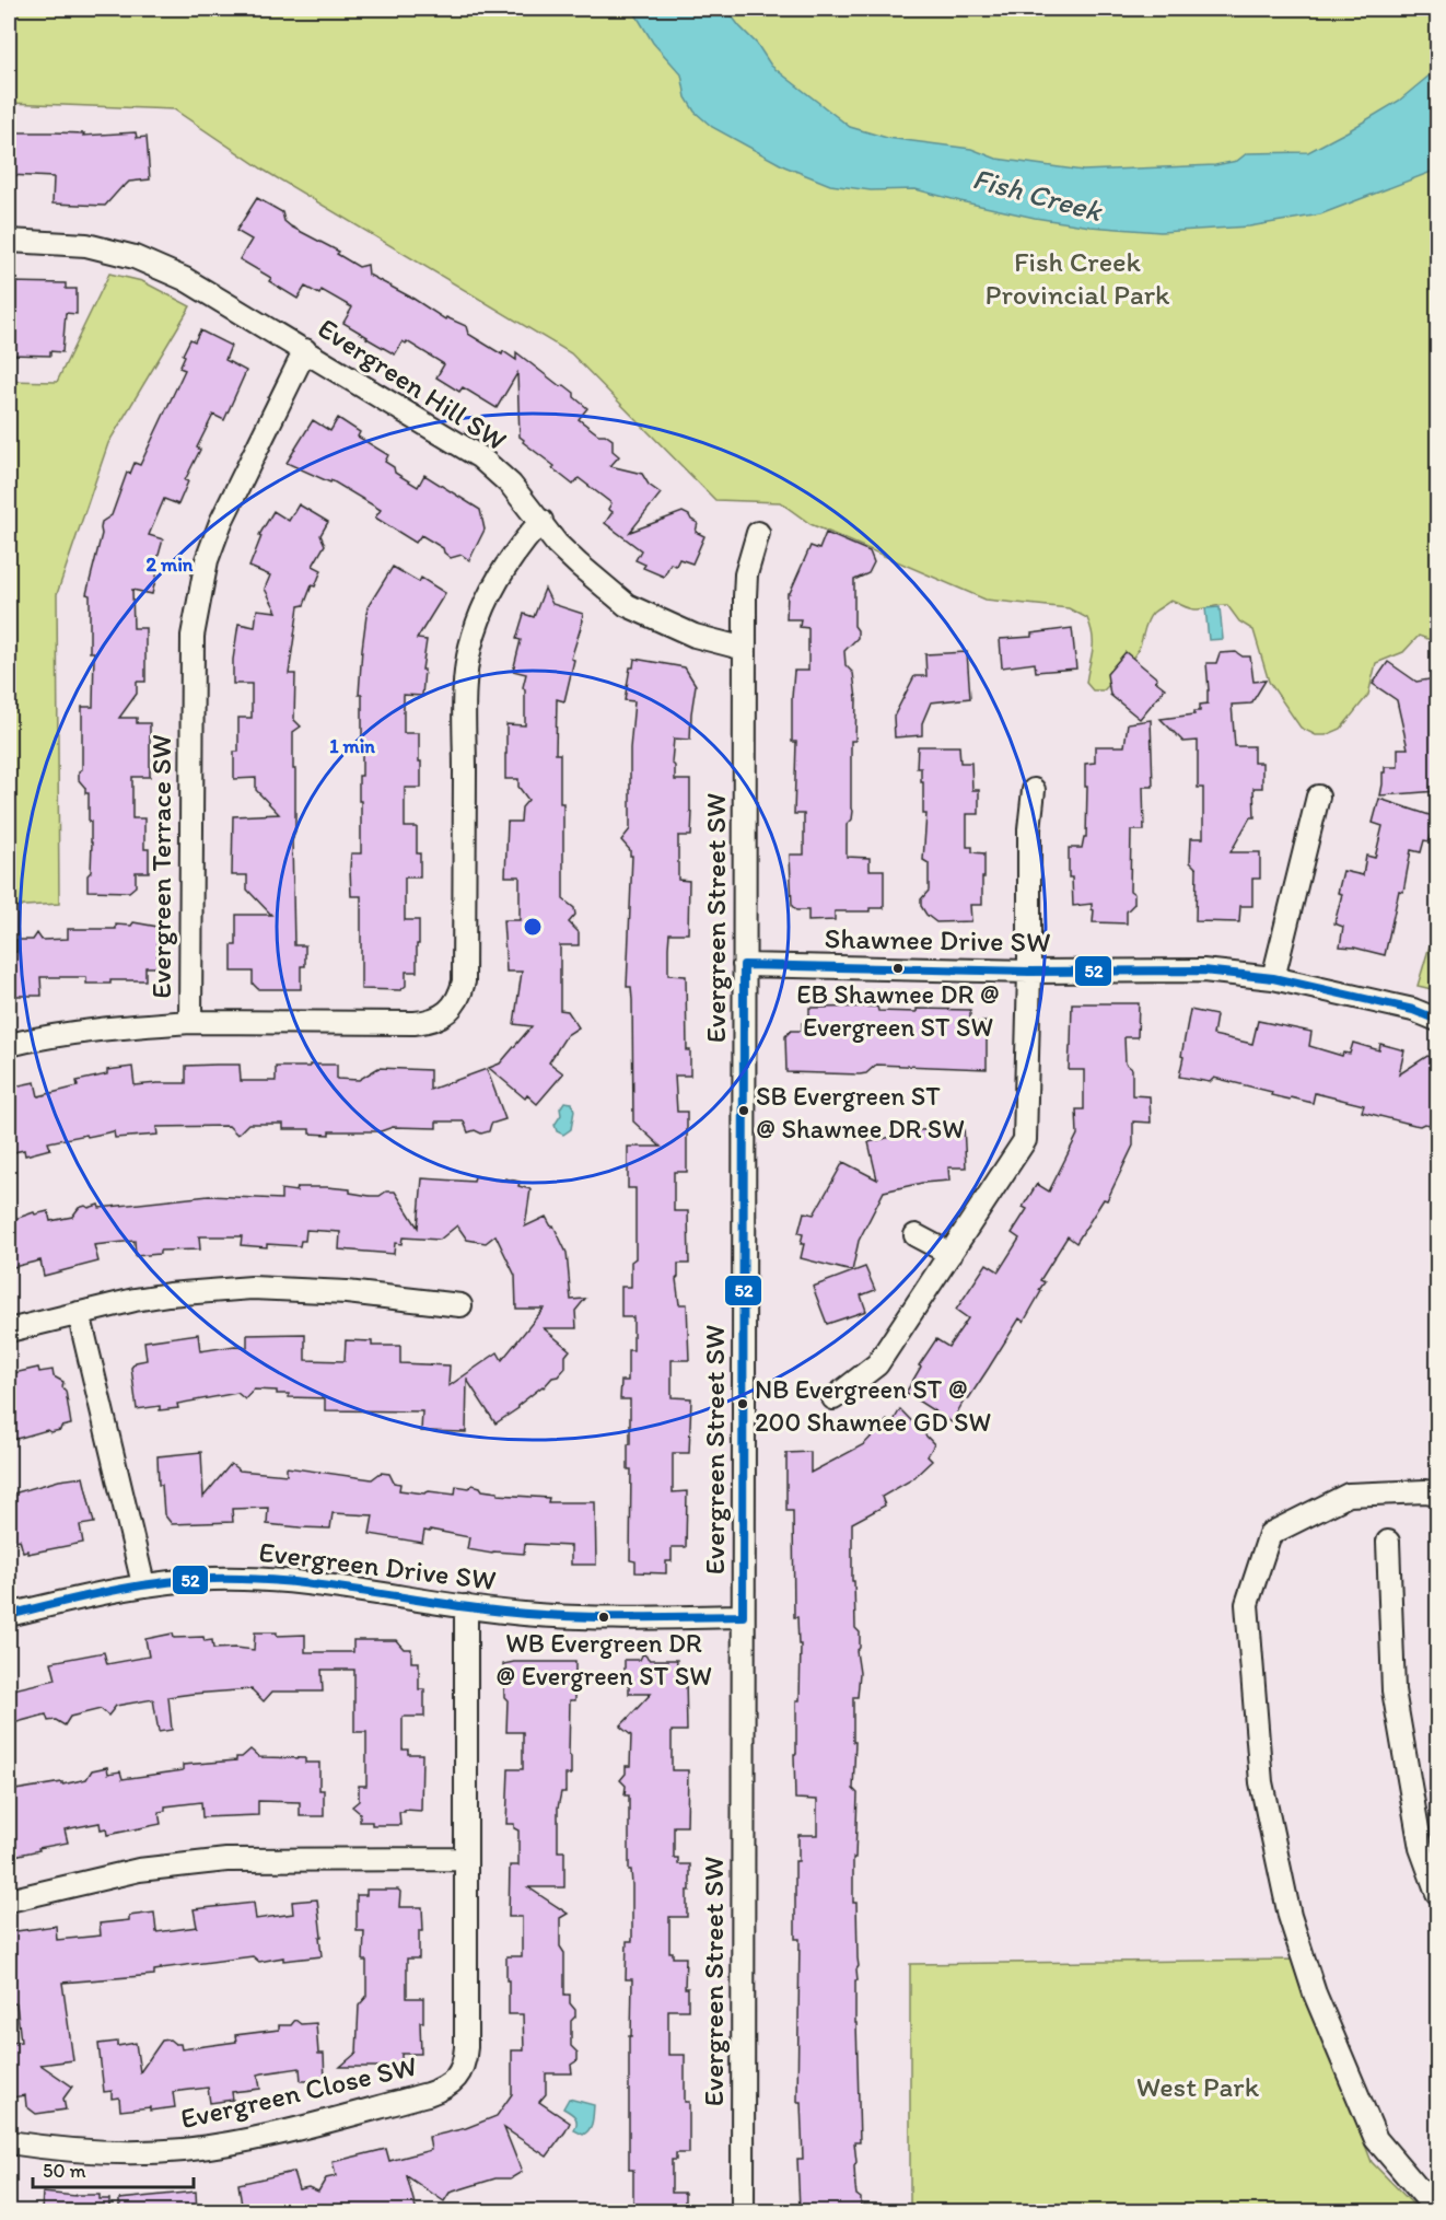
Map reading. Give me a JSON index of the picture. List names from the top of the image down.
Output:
{
  "streets": {
    "street": [
      "Evergreen Hill SW",
      "Evergreen Terrace SW",
      "Evergreen Street SW",
      "Shawnee Drive SW",
      "Evergreen Drive SW",
      "Evergreen Close SW"
    ]
  },
  "crossings": [
    ["Evergreen Hill SW", "Evergreen Terrace SW"],
    ["Evergreen Hill SW", "Evergreen Street SW"],
    ["Evergreen Street SW", "Shawnee Drive SW"],
    ["Evergreen Street SW", "Evergreen Drive SW"],
    ["Evergreen Drive SW", "Evergreen Close SW"]
  ],
  "water": ["Fish Creek"],
  "parks": ["Fish Creek Provincial Park", "West Park"],
  "places": [
    "EB Shawnee DR @ Evergreen ST SW",
    "SB Evergreen ST @ Shawnee DR SW",
    "NB Evergreen ST @ 200 Shawnee GD SW",
    "WB Evergreen DR @ Evergreen ST SW"
  ],
  "lines": ["transit line 52"],
  "scale_bar": "50 m",
  "rings": ["2 min", "1 min"]
}
